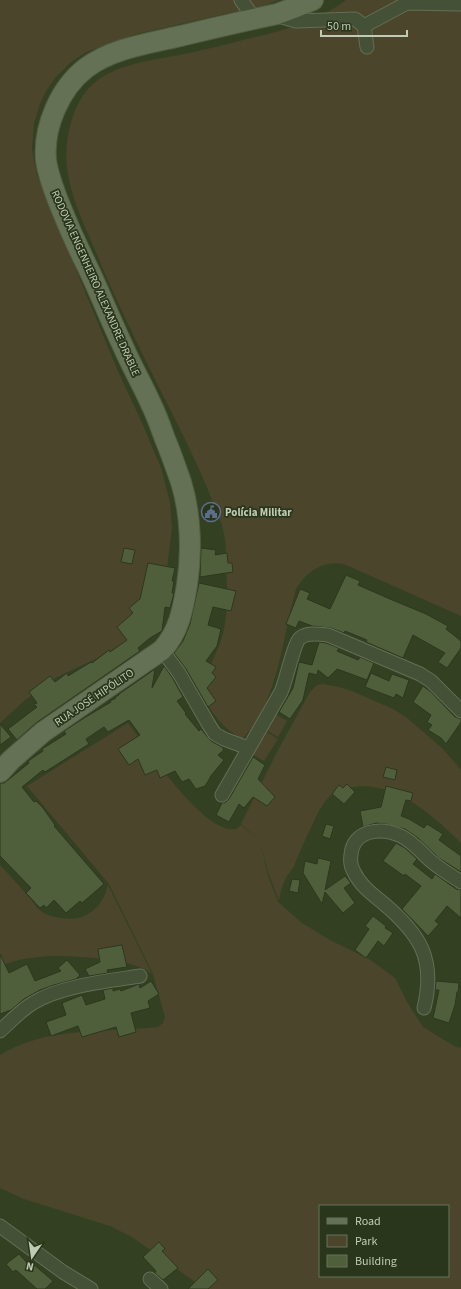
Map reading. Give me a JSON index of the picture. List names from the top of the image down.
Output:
{
  "streets": {
    "main road": ["RODOVIA ENGENHEIRO ALEXANDRE DRABLE", "RUA JOSÉ HIPÓLITO"]
  },
  "crossings": [
    ["RODOVIA ENGENHEIRO ALEXANDRE DRABLE", "RUA JOSÉ HIPÓLITO"]
  ],
  "places": {
    "public building": ["Polícia Militar"]
  },
  "legend": ["Road", "Park", "Building"],
  "scale_bar": "50 m",
  "north": "bottom"
}
